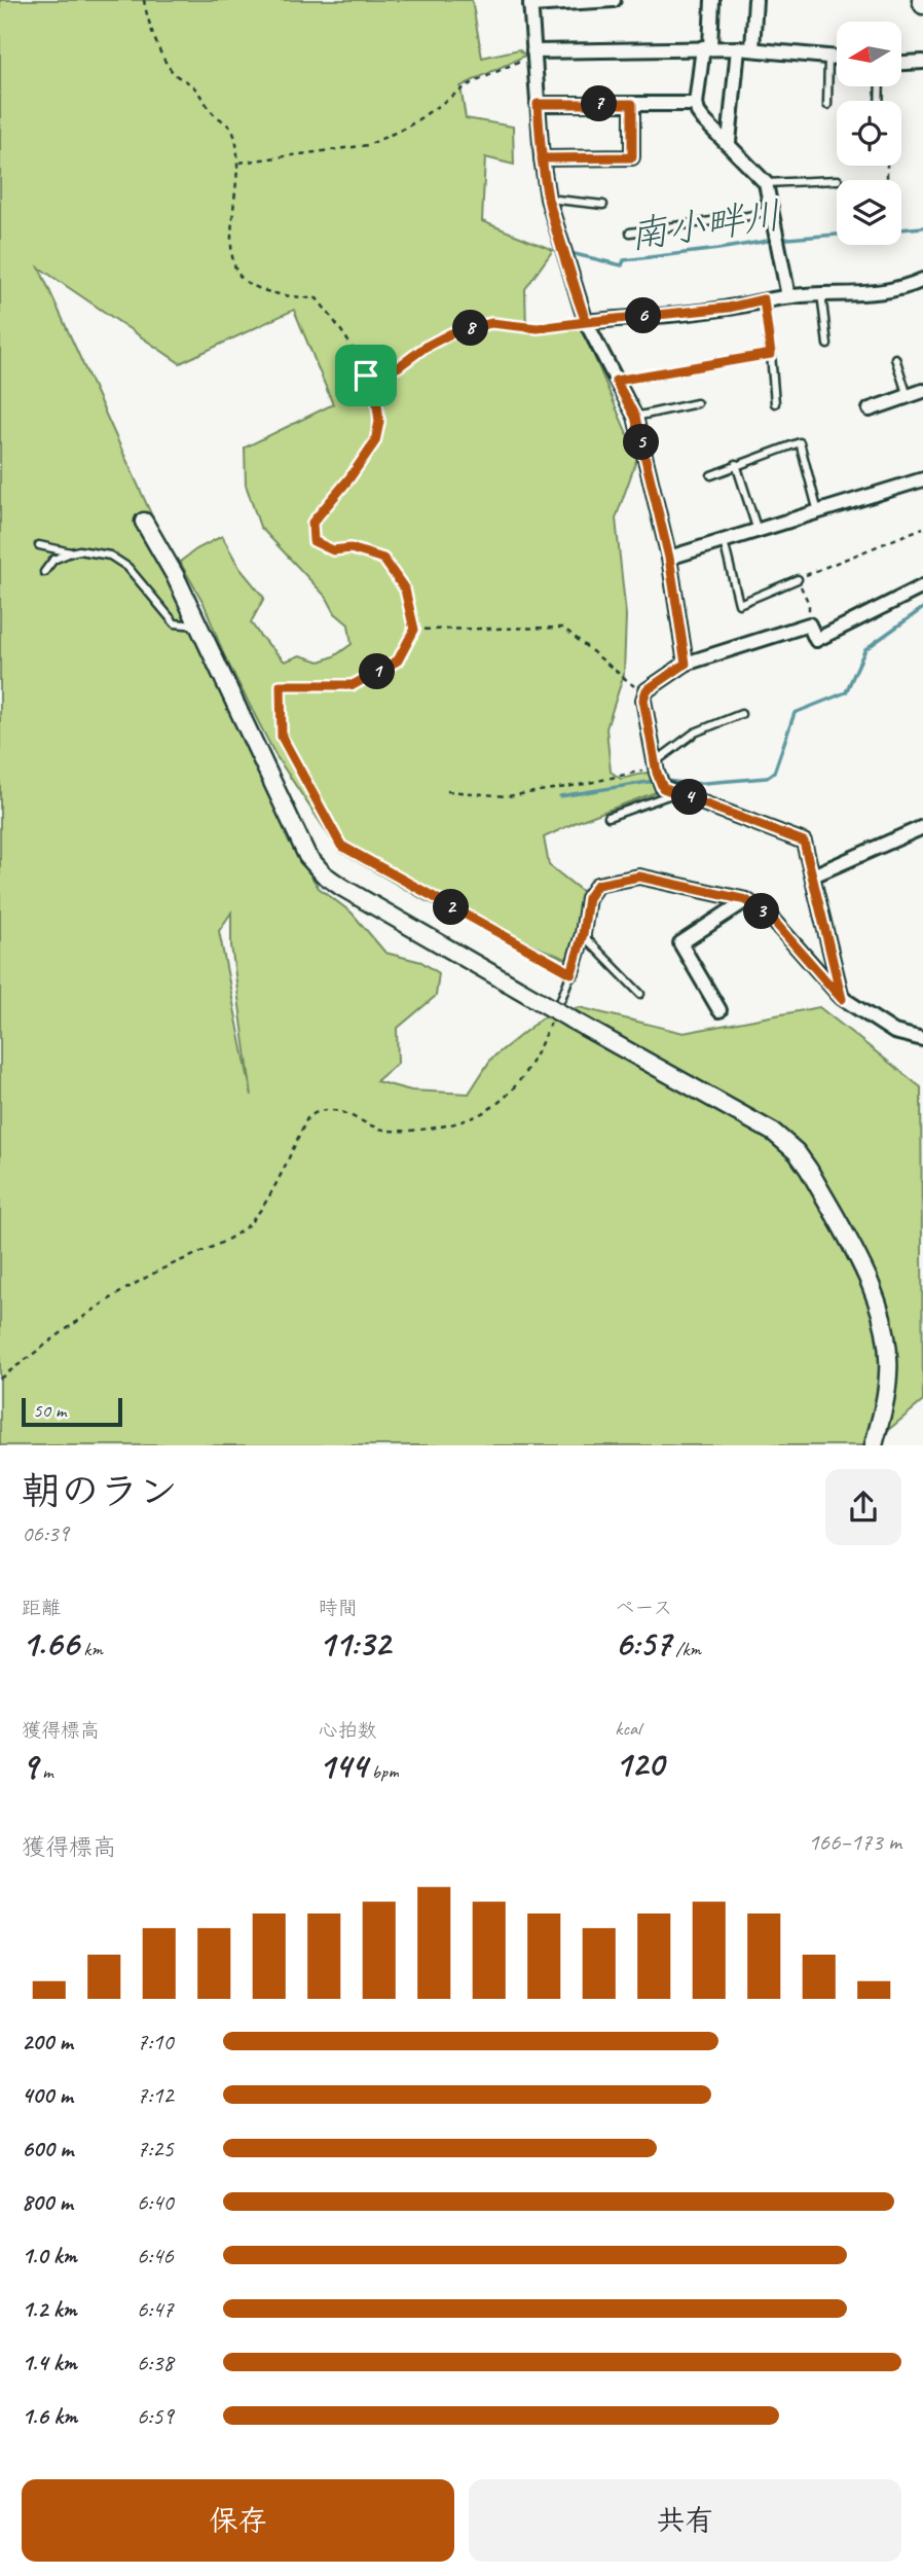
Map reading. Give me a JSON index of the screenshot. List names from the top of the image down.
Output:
{
  "water": ["南小畔川"],
  "scale_bar": "50 m",
  "north": "left",
  "page": {
    "pins": [
      "7",
      "6",
      "8",
      "5",
      "1",
      "4",
      "2",
      "3"
    ],
    "scale": "50 m",
    "heading": ["朝のラン", "06:39"],
    "stats": [
      ["距離", "1.66 km"],
      ["時間", "11:32"],
      ["ペース", "6:57 /km"],
      ["獲得標高", "9 m"],
      ["心拍数", "144 bpm"],
      ["kcal", "120"]
    ],
    "chart": ["獲得標高", "166–173 m"],
    "list": [
      {
        "name": "200 m",
        "note": "7:10"
      },
      {
        "name": "400 m",
        "note": "7:12"
      },
      {
        "name": "600 m",
        "note": "7:25"
      },
      {
        "name": "800 m",
        "note": "6:40"
      },
      {
        "name": "1.0 km",
        "note": "6:46"
      },
      {
        "name": "1.2 km",
        "note": "6:47"
      },
      {
        "name": "1.4 km",
        "note": "6:38"
      },
      {
        "name": "1.6 km",
        "note": "6:59"
      }
    ],
    "buttons": ["保存", "共有"]
  }
}
